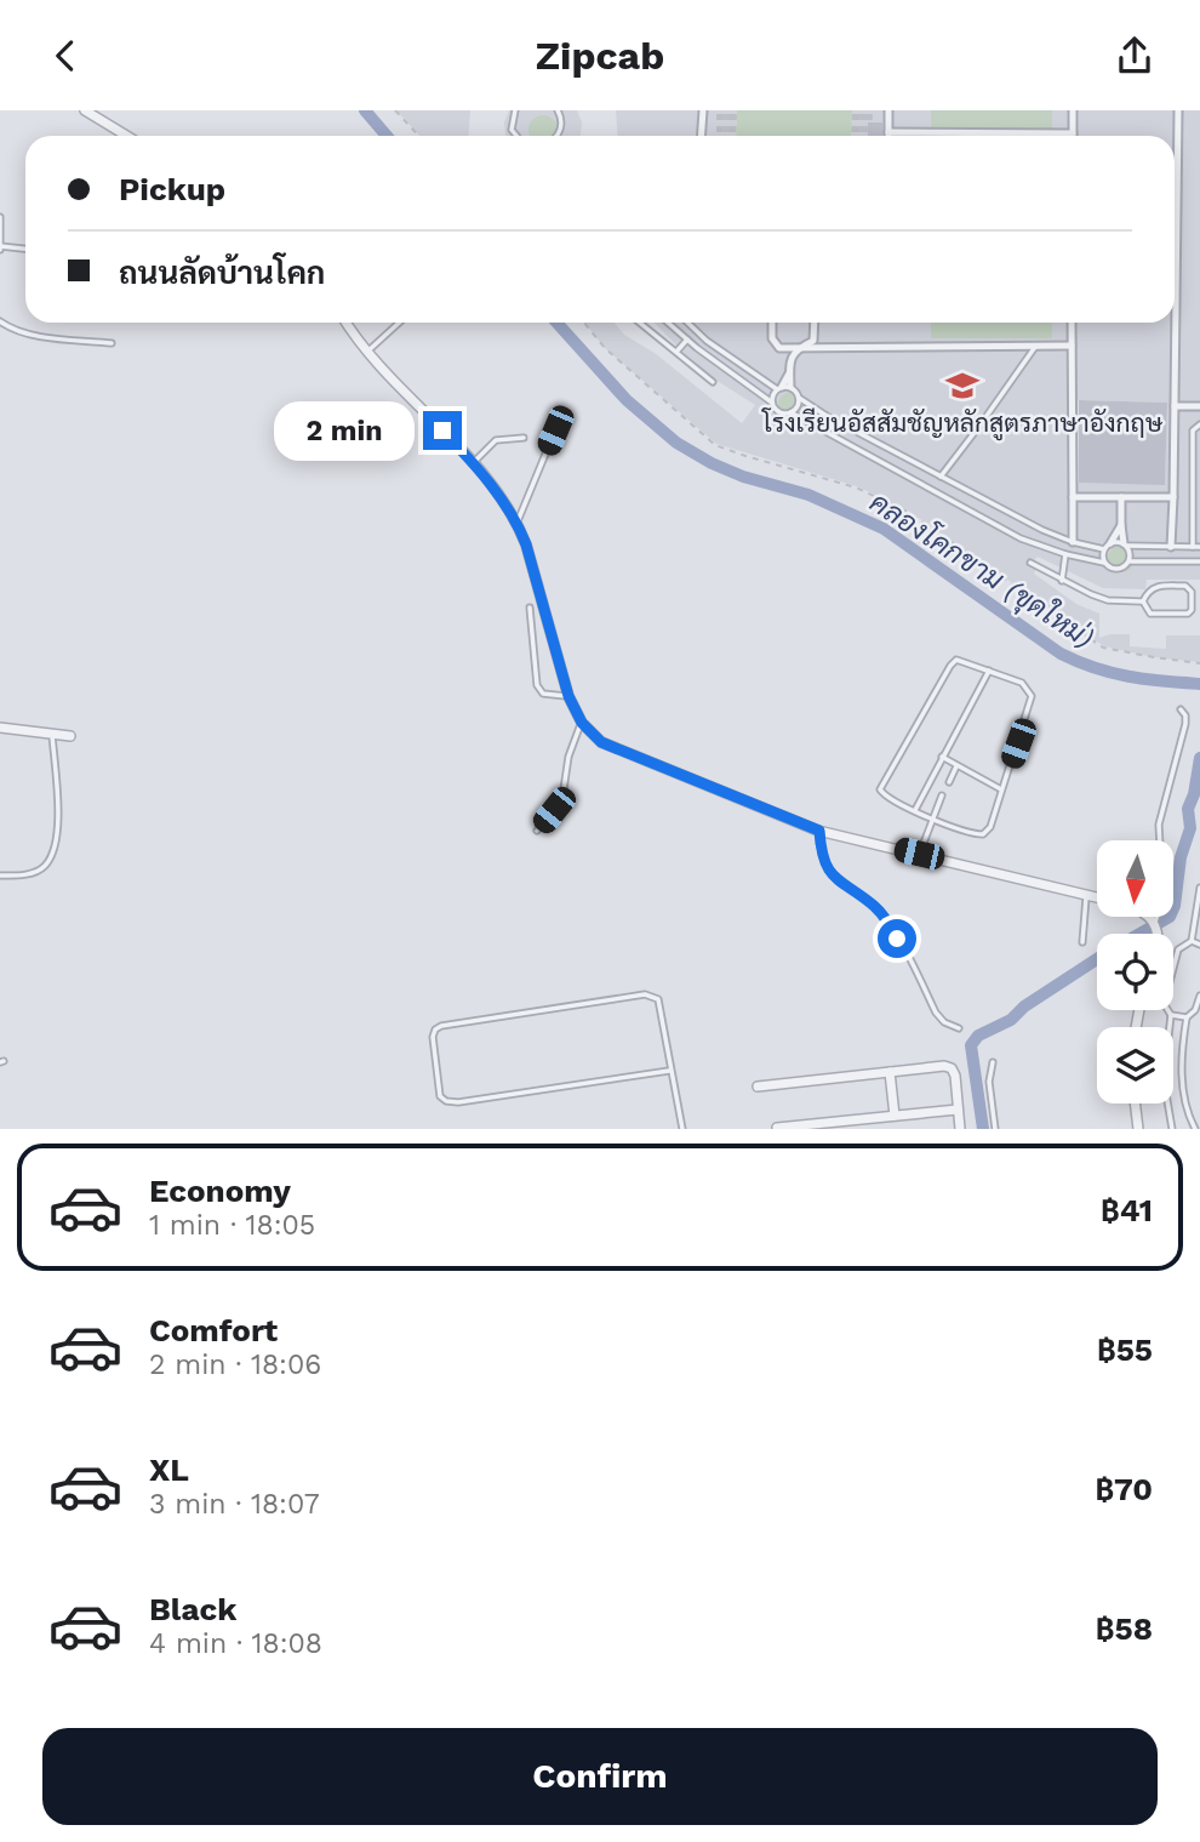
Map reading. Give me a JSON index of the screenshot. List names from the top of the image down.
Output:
{
  "water": ["คลองโคกขาม (ขุดใหม่)"],
  "places": {
    "school or university": ["โรงเรียนอัสสัมชัญหลักสูตรภาษาอังกฤษ"]
  },
  "north": "bottom",
  "page": {
    "header": "Zipcab",
    "banner": ["Pickup", "ถนนลัดบ้านโคก"],
    "bubble": "2 min",
    "list": [
      {
        "name": "Economy",
        "note": "1 min · 18:05",
        "value": "฿41"
      },
      {
        "name": "Comfort",
        "note": "2 min · 18:06",
        "value": "฿55"
      },
      {
        "name": "XL",
        "note": "3 min · 18:07",
        "value": "฿70"
      },
      {
        "name": "Black",
        "note": "4 min · 18:08",
        "value": "฿58"
      }
    ],
    "buttons": "Confirm"
  }
}
